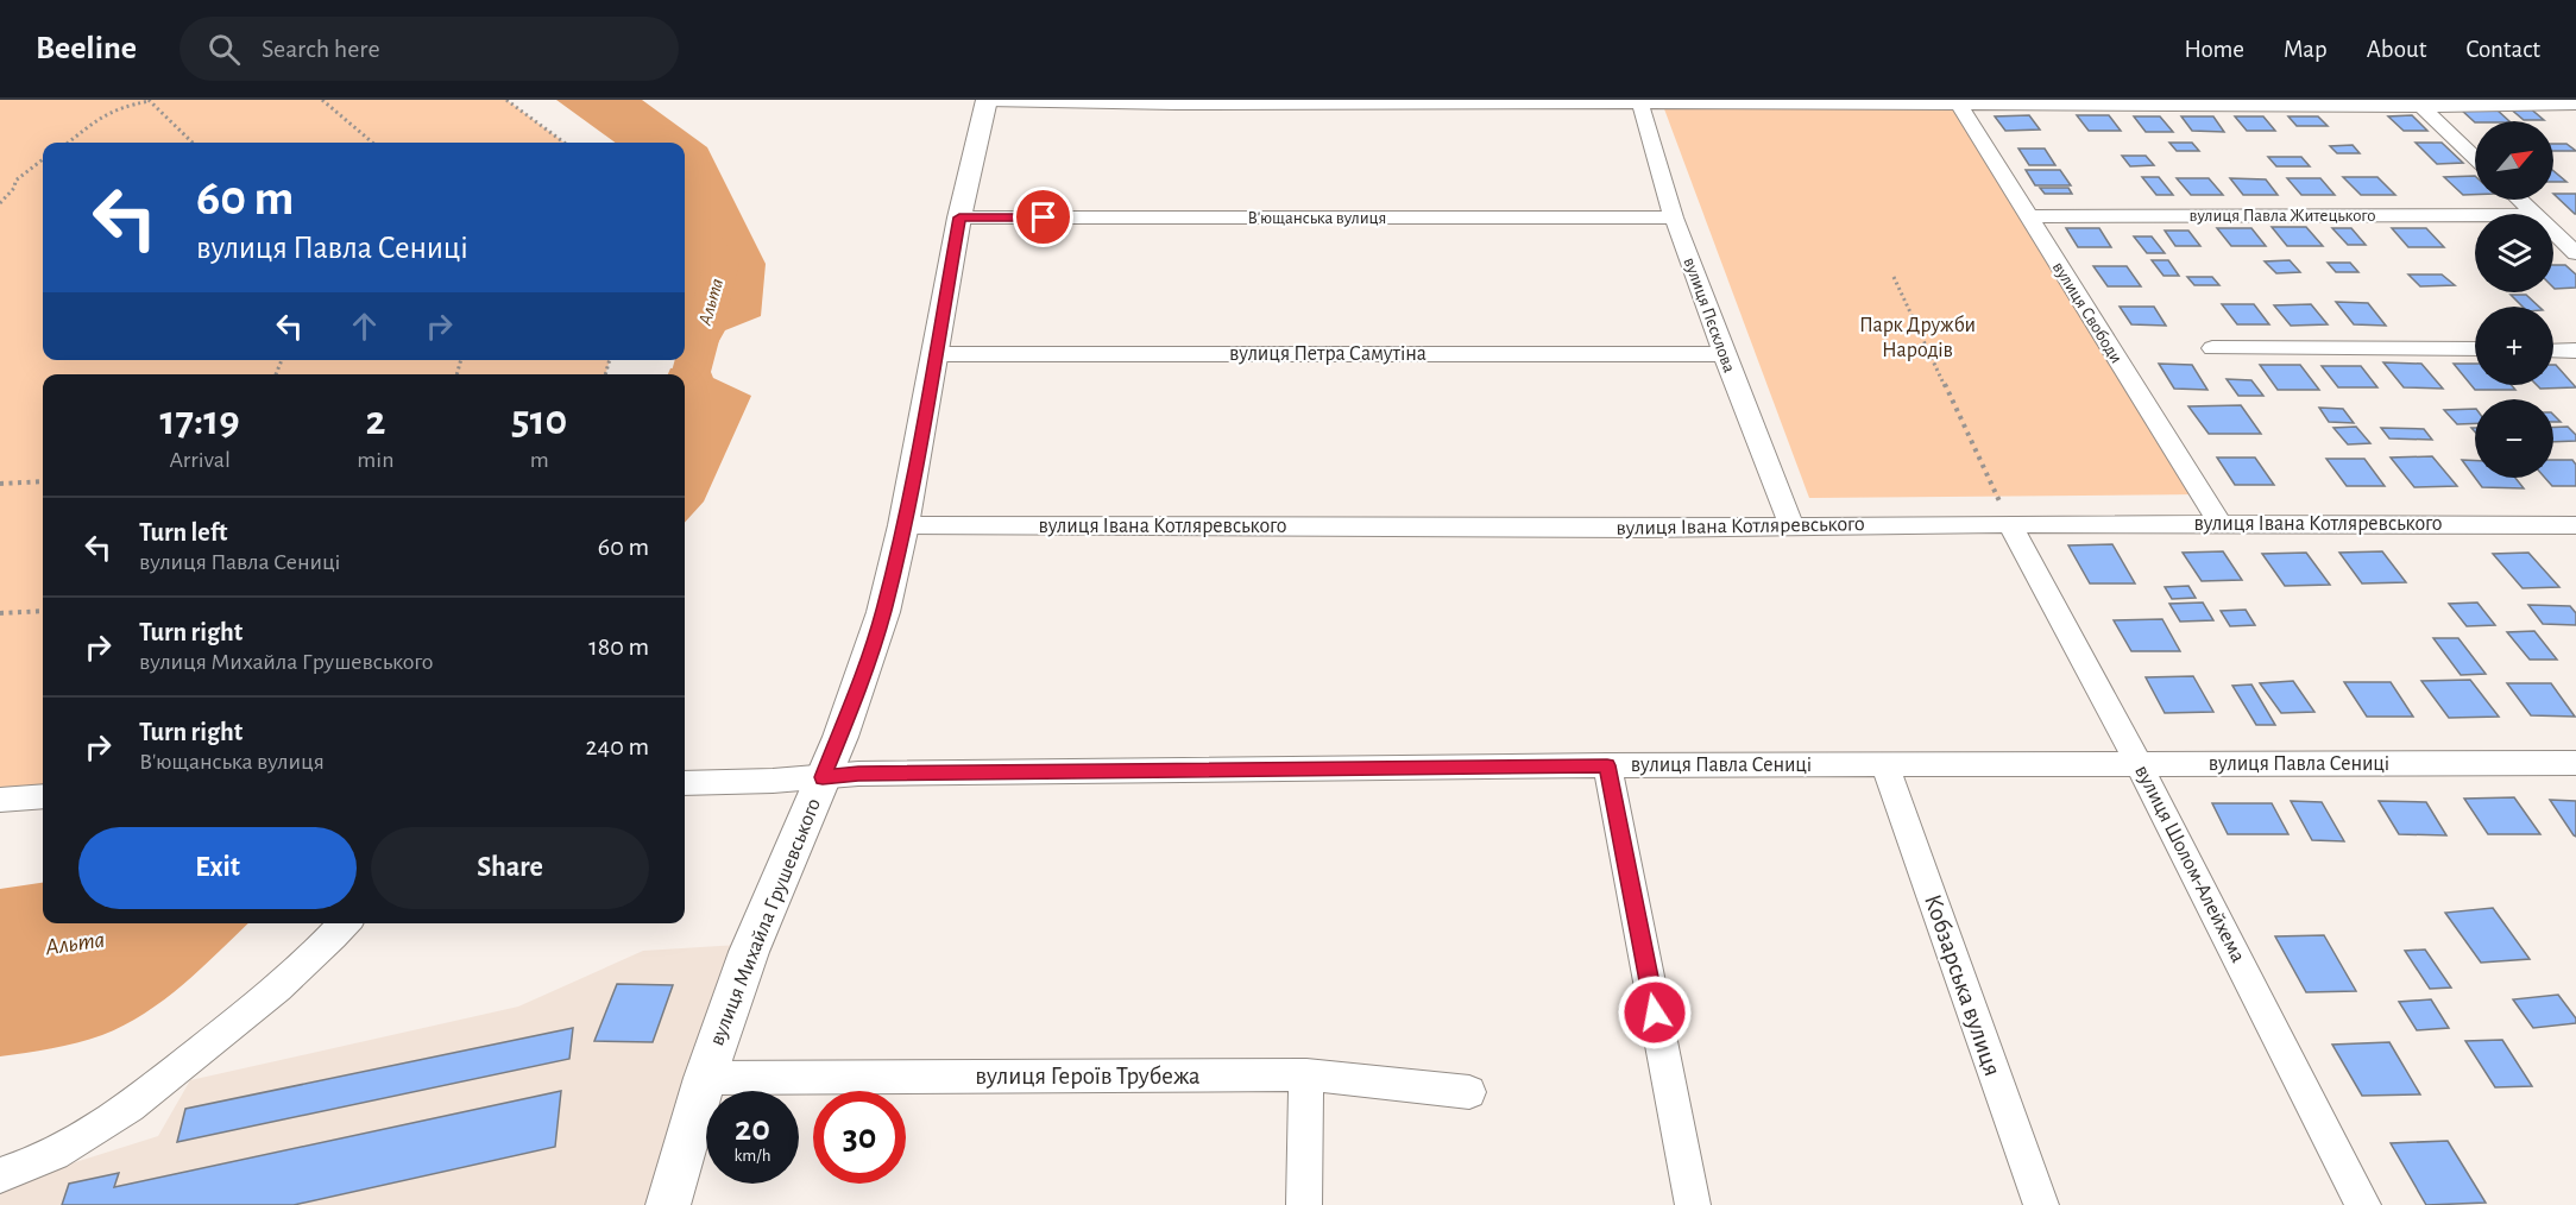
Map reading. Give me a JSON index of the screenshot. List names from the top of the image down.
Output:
{
  "streets": {
    "street": [
      "вулиця Павла Житецького",
      "В'ющанська вулиця",
      "вулиця Свободи",
      "вулиця Пєсклова",
      "вулиця Петра Самутіна",
      "вулиця Івана Котляревського",
      "вулиця Павла Сениці",
      "вулиця Шолом-Алейхема",
      "вулиця Михайла Грушевського",
      "Кобзарська вулиця",
      "вулиця Героїв Трубежа"
    ]
  },
  "crossings": [
    ["вулиця Павла Житецького", "вулиця Свободи"],
    ["В'ющанська вулиця", "вулиця Пєсклова"],
    ["В'ющанська вулиця", "вулиця Михайла Грушевського"],
    ["вулиця Свободи", "вулиця Івана Котляревського"],
    ["вулиця Пєсклова", "вулиця Петра Самутіна"],
    ["вулиця Пєсклова", "вулиця Івана Котляревського"],
    ["вулиця Петра Самутіна", "вулиця Михайла Грушевського"],
    ["вулиця Івана Котляревського", "вулиця Шолом-Алейхема"],
    ["вулиця Івана Котляревського", "вулиця Михайла Грушевського"],
    ["вулиця Павла Сениці", "вулиця Шолом-Алейхема"],
    ["вулиця Павла Сениці", "вулиця Михайла Грушевського"],
    ["вулиця Павла Сениці", "Кобзарська вулиця"],
    ["вулиця Михайла Грушевського", "вулиця Героїв Трубежа"]
  ],
  "water": ["Альта"],
  "parks": ["Парк Дружби Народів"],
  "north": "top right",
  "page": {
    "header": "Beeline",
    "search": "Search here",
    "nav": [
      "Home",
      "Map",
      "About",
      "Contact"
    ],
    "map_buttons": ["+", "−"],
    "turn": ["60 m", "вулиця Павла Сениці"],
    "eta": [
      "17:19",
      "Arrival",
      "2",
      "min",
      "510",
      "m"
    ],
    "list": [
      {
        "name": "Turn left",
        "note": "вулиця Павла Сениці",
        "value": "60 m"
      },
      {
        "name": "Turn right",
        "note": "вулиця Михайла Грушевського",
        "value": "180 m"
      },
      {
        "name": "Turn right",
        "note": "В'ющанська вулиця",
        "value": "240 m"
      }
    ],
    "buttons": ["Exit", "Share"],
    "speed": "20 km/h",
    "limit": "30"
  }
}
